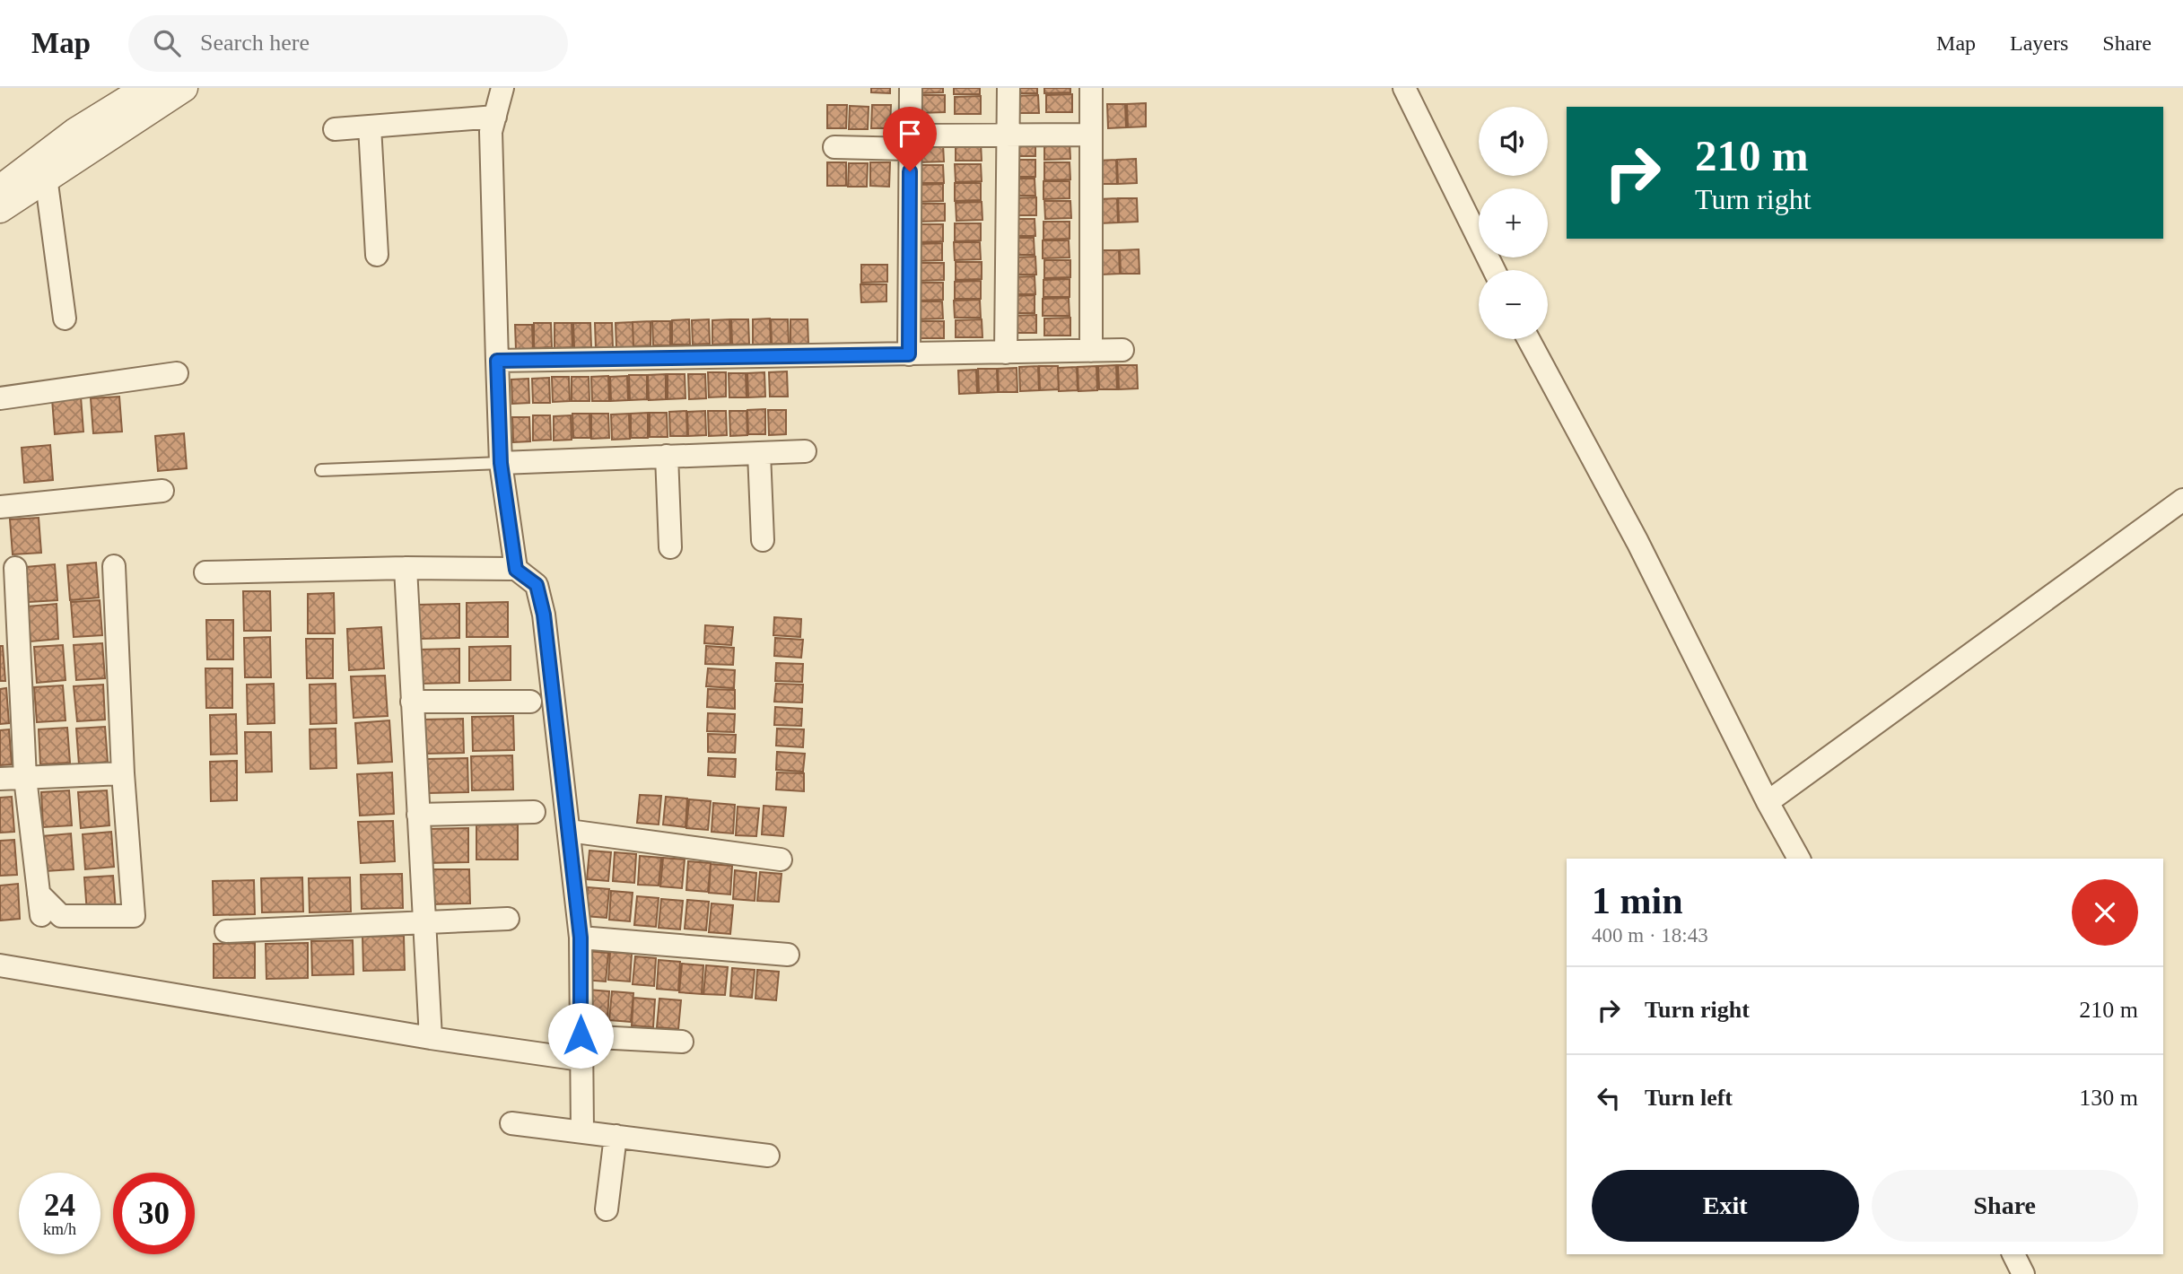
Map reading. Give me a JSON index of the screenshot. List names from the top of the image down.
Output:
{
  "page": {
    "header": "Map",
    "search": "Search here",
    "nav": ["Map", "Layers", "Share"],
    "map_buttons": ["+", "−"],
    "turn": ["210 m", "Turn right"],
    "heading": ["1 min", "400 m · 18:43"],
    "list": [
      {
        "name": "Turn right",
        "value": "210 m"
      },
      {
        "name": "Turn left",
        "value": "130 m"
      }
    ],
    "buttons": ["Exit", "Share"],
    "speed": "24 km/h",
    "limit": "30"
  }
}
